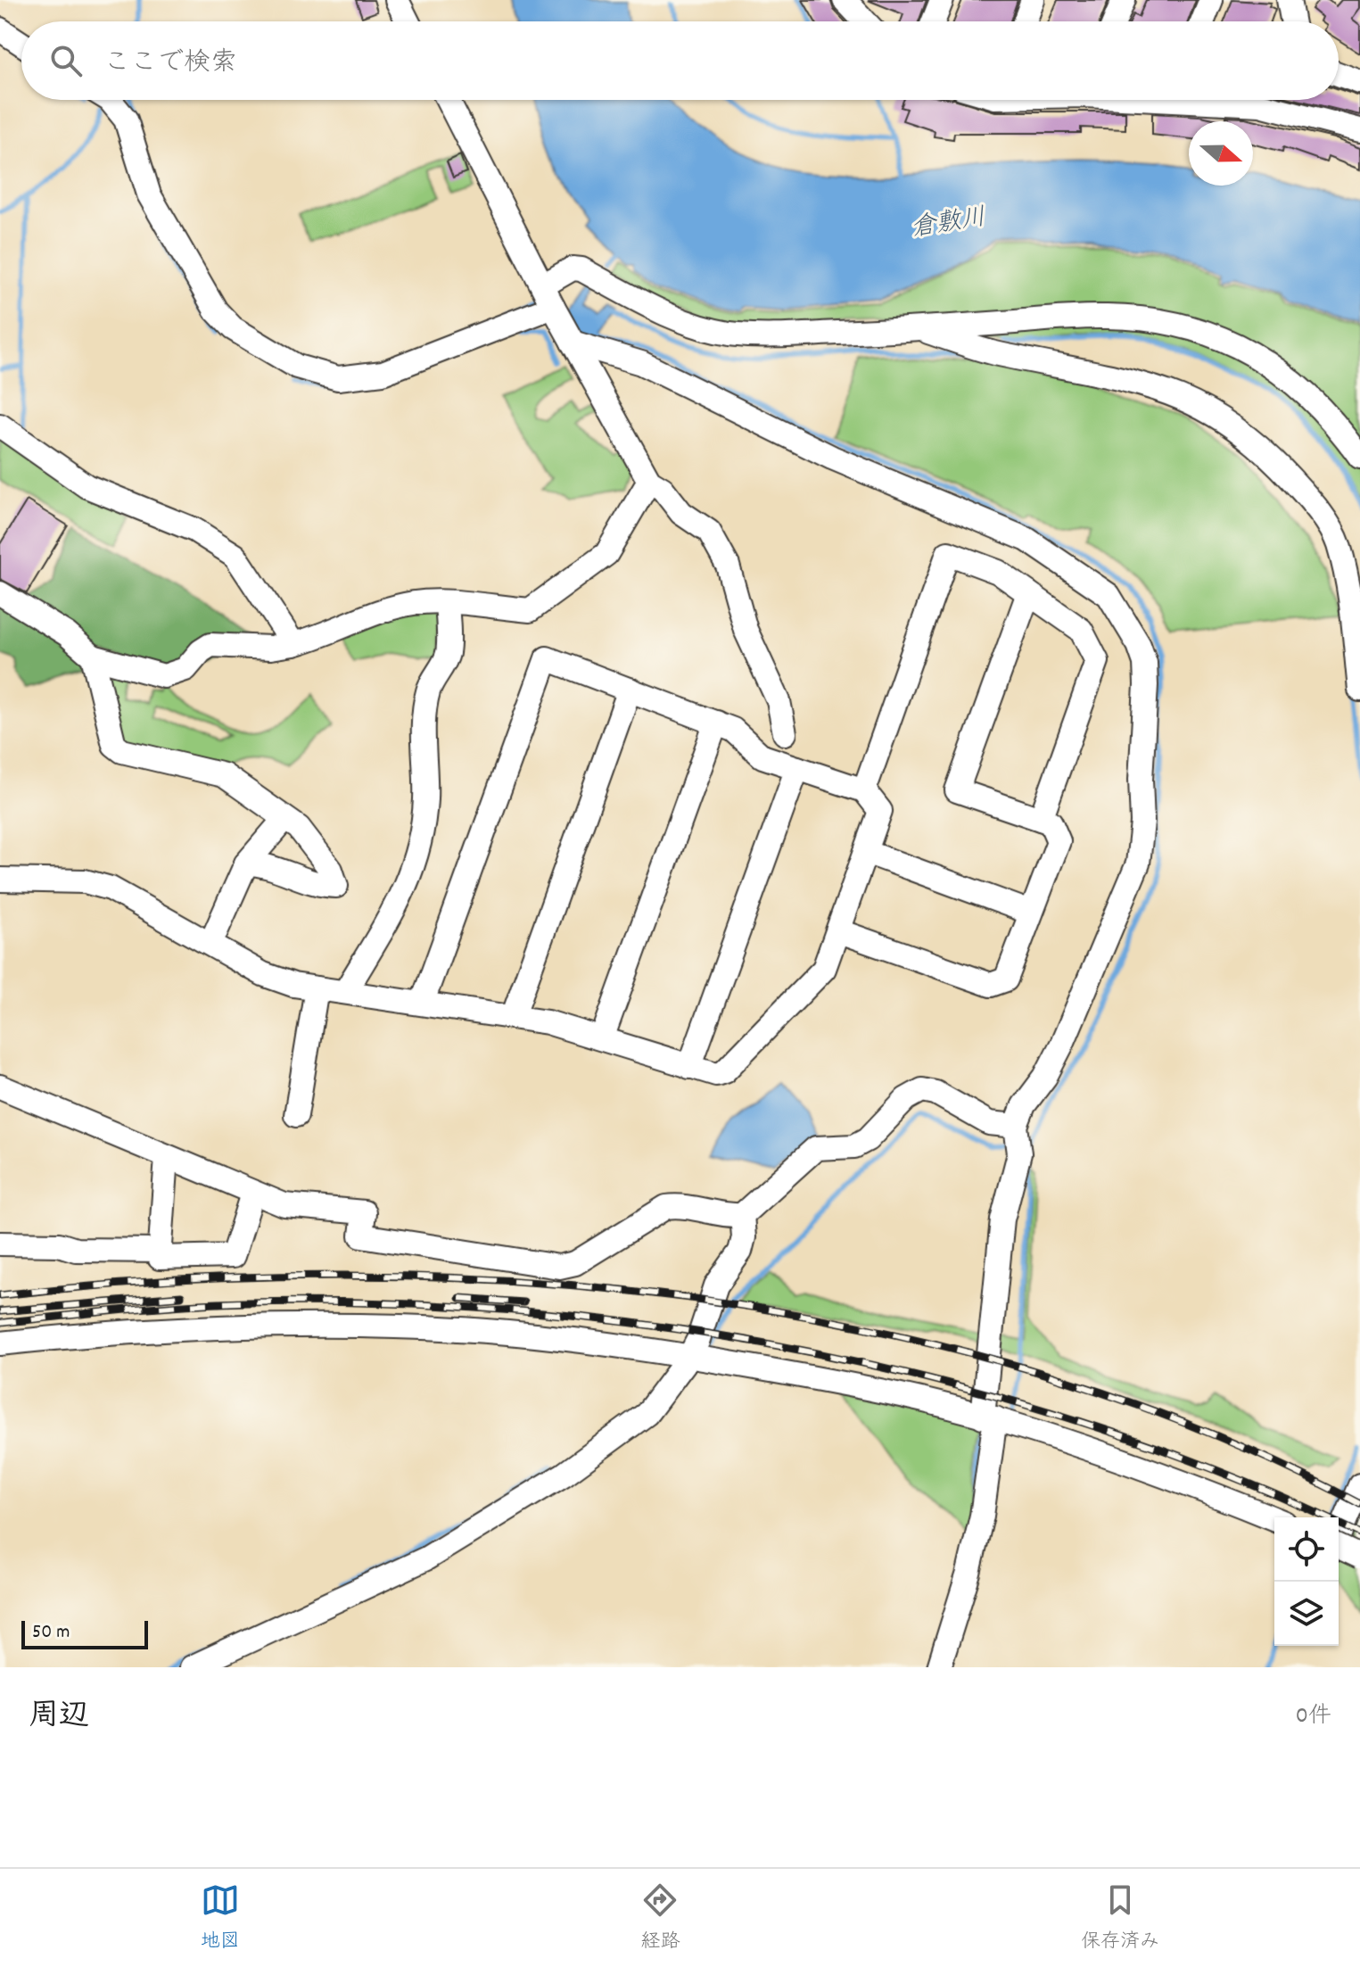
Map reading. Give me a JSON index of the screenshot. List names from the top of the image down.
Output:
{
  "water": ["倉敷川"],
  "scale_bar": "50 m",
  "north": "right",
  "page": {
    "search": "ここで検索",
    "scale": "50 m",
    "heading": ["周辺", "0件"],
    "nav": ["地図", "経路", "保存済み"]
  }
}
